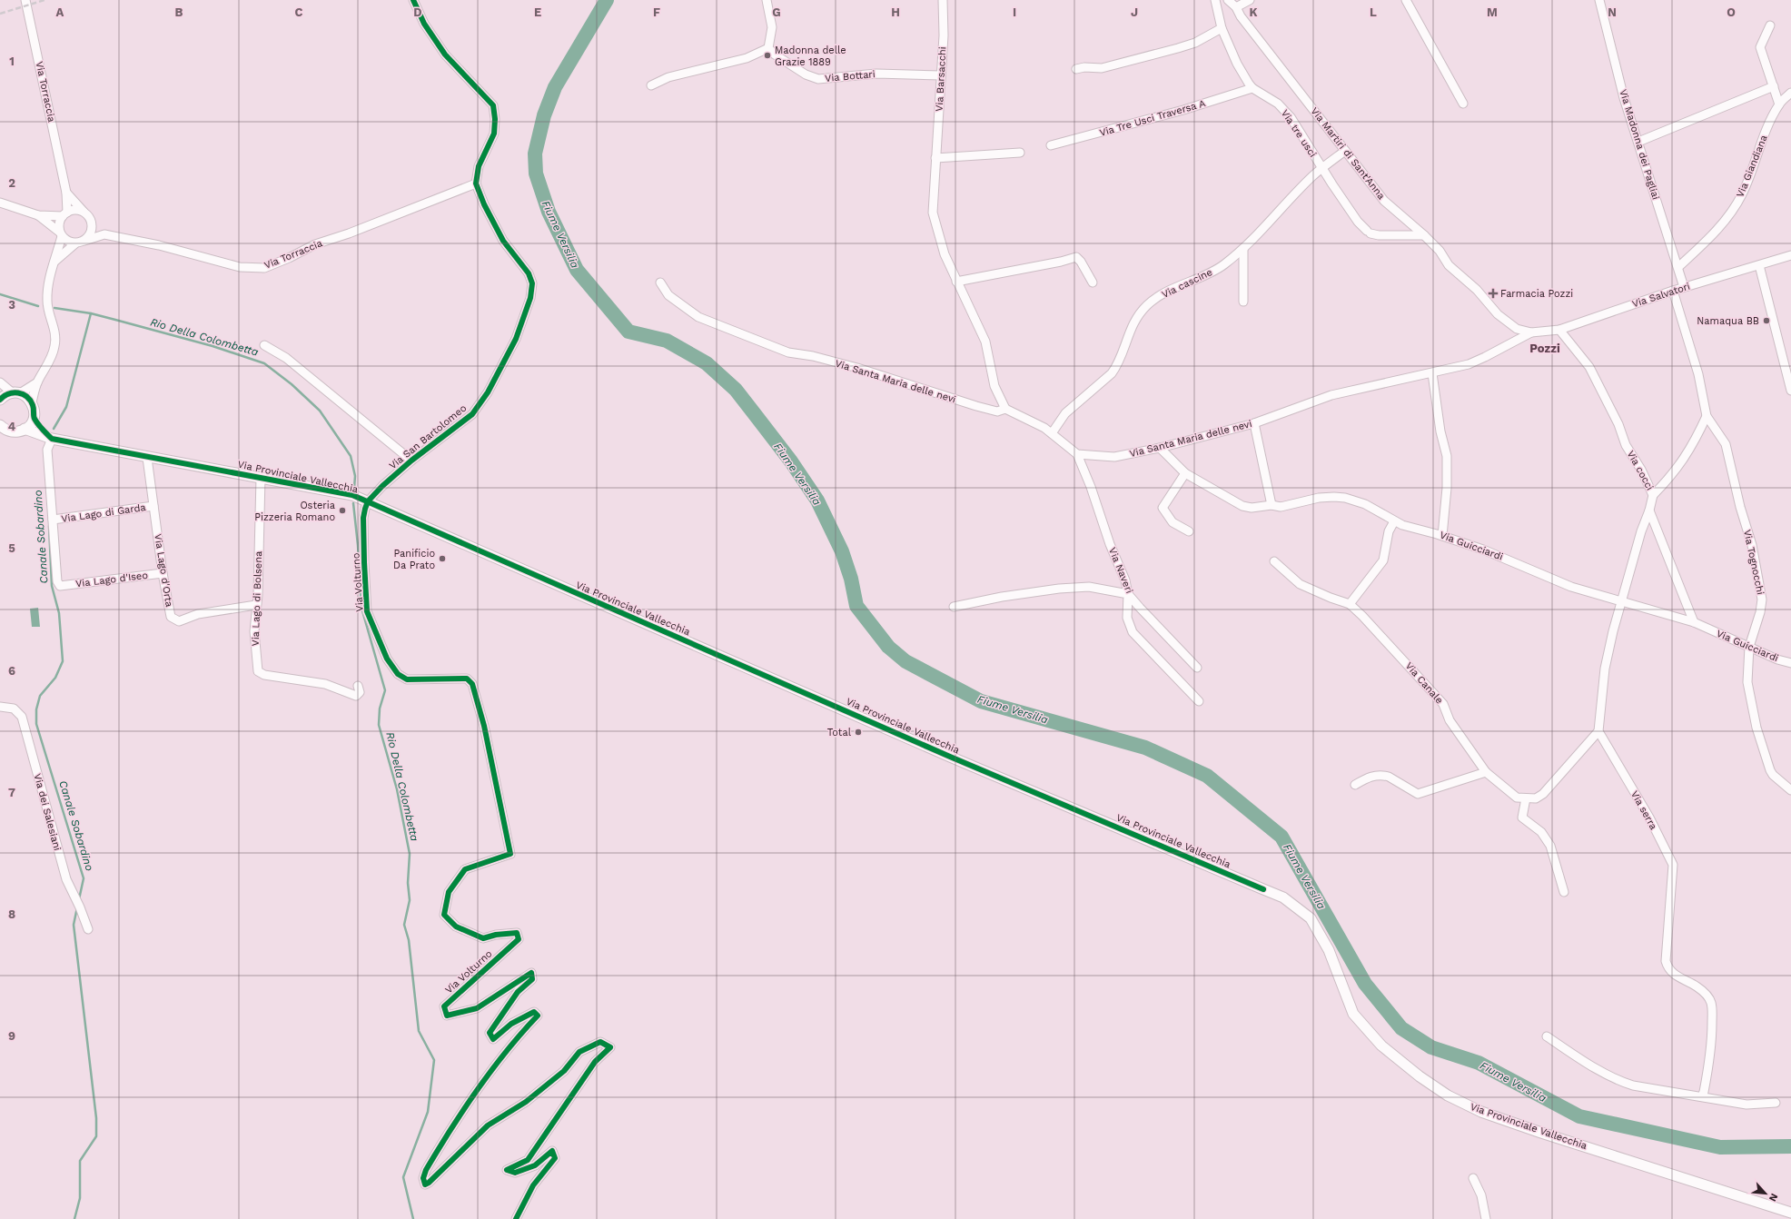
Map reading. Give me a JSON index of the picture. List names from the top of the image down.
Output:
{
  "streets": {
    "main road": ["Via Provinciale Vallecchia"],
    "street": [
      "Via Bottari",
      "Via Barsacchi",
      "Via Torraccia",
      "Via Tre Usci Traversa A",
      "Via tre usci",
      "Via Madonna dei Pagliai",
      "Via Martiri di Sant'Anna",
      "Via Giandiana",
      "Via cascine",
      "Via Salvatori",
      "Via Santa Maria delle nevi",
      "Via San Bartolomeo",
      "Via cocci",
      "Via Lago di Garda",
      "Via Guicciardi",
      "Via Tognocchi",
      "Via Lago d'Orta",
      "Via Naveri",
      "Via Lago d'Iseo",
      "Via Volturno",
      "Via Lago di Bolsena",
      "Via Canale",
      "Via serra",
      "Via dei Salesiani"
    ]
  },
  "crossings": [
    ["Via Bottari", "Via Barsacchi"],
    ["Via Barsacchi", "Via Santa Maria delle nevi"],
    ["Via Torraccia", "Via San Bartolomeo"],
    ["Via Tre Usci Traversa A", "Via tre usci"],
    ["Via tre usci", "Via Martiri di Sant'Anna"],
    ["Via tre usci", "Via cascine"],
    ["Via Madonna dei Pagliai", "Via Giandiana"],
    ["Via Madonna dei Pagliai", "Via Salvatori"],
    ["Via Martiri di Sant'Anna", "Via cascine"],
    ["Via Martiri di Sant'Anna", "Via Salvatori"],
    ["Via Martiri di Sant'Anna", "Via Santa Maria delle nevi"],
    ["Via cascine", "Via Santa Maria delle nevi"],
    ["Via Salvatori", "Via Santa Maria delle nevi"],
    ["Via Salvatori", "Via cocci"],
    ["Via Salvatori", "Via Tognocchi"],
    ["Via Santa Maria delle nevi", "Via Guicciardi"],
    ["Via Santa Maria delle nevi", "Via Naveri"],
    ["Via San Bartolomeo", "Via Provinciale Vallecchia"],
    ["Via San Bartolomeo", "Via Volturno"],
    ["Via Provinciale Vallecchia", "Via Lago d'Orta"],
    ["Via Provinciale Vallecchia", "Via Volturno"],
    ["Via Provinciale Vallecchia", "Via Lago di Bolsena"],
    ["Via Lago di Garda", "Via Lago d'Orta"],
    ["Via Lago di Garda", "Via Lago d'Iseo"],
    ["Via Guicciardi", "Via Tognocchi"],
    ["Via Lago d'Orta", "Via Lago d'Iseo"],
    ["Via Lago d'Orta", "Via Lago di Bolsena"]
  ],
  "districts": ["Pozzi"],
  "water": ["Fiume Versilia", "Rio Della Colombetta", "Canale Sobardino"],
  "places": {
    "other": [
      "Madonna delle Grazie 1889",
      "Namaqua BB",
      "Osteria Pizzeria Romano",
      "Panificio Da Prato",
      "Total"
    ],
    "health": ["Farmacia Pozzi"]
  },
  "north": "bottom right",
  "grid": {
    "columns": [
      "A",
      "B",
      "C",
      "D",
      "E",
      "F",
      "G",
      "H",
      "I",
      "J",
      "K",
      "L",
      "M",
      "N",
      "O"
    ],
    "rows": [
      "1",
      "2",
      "3",
      "4",
      "5",
      "6",
      "7",
      "8",
      "9"
    ]
  }
}
